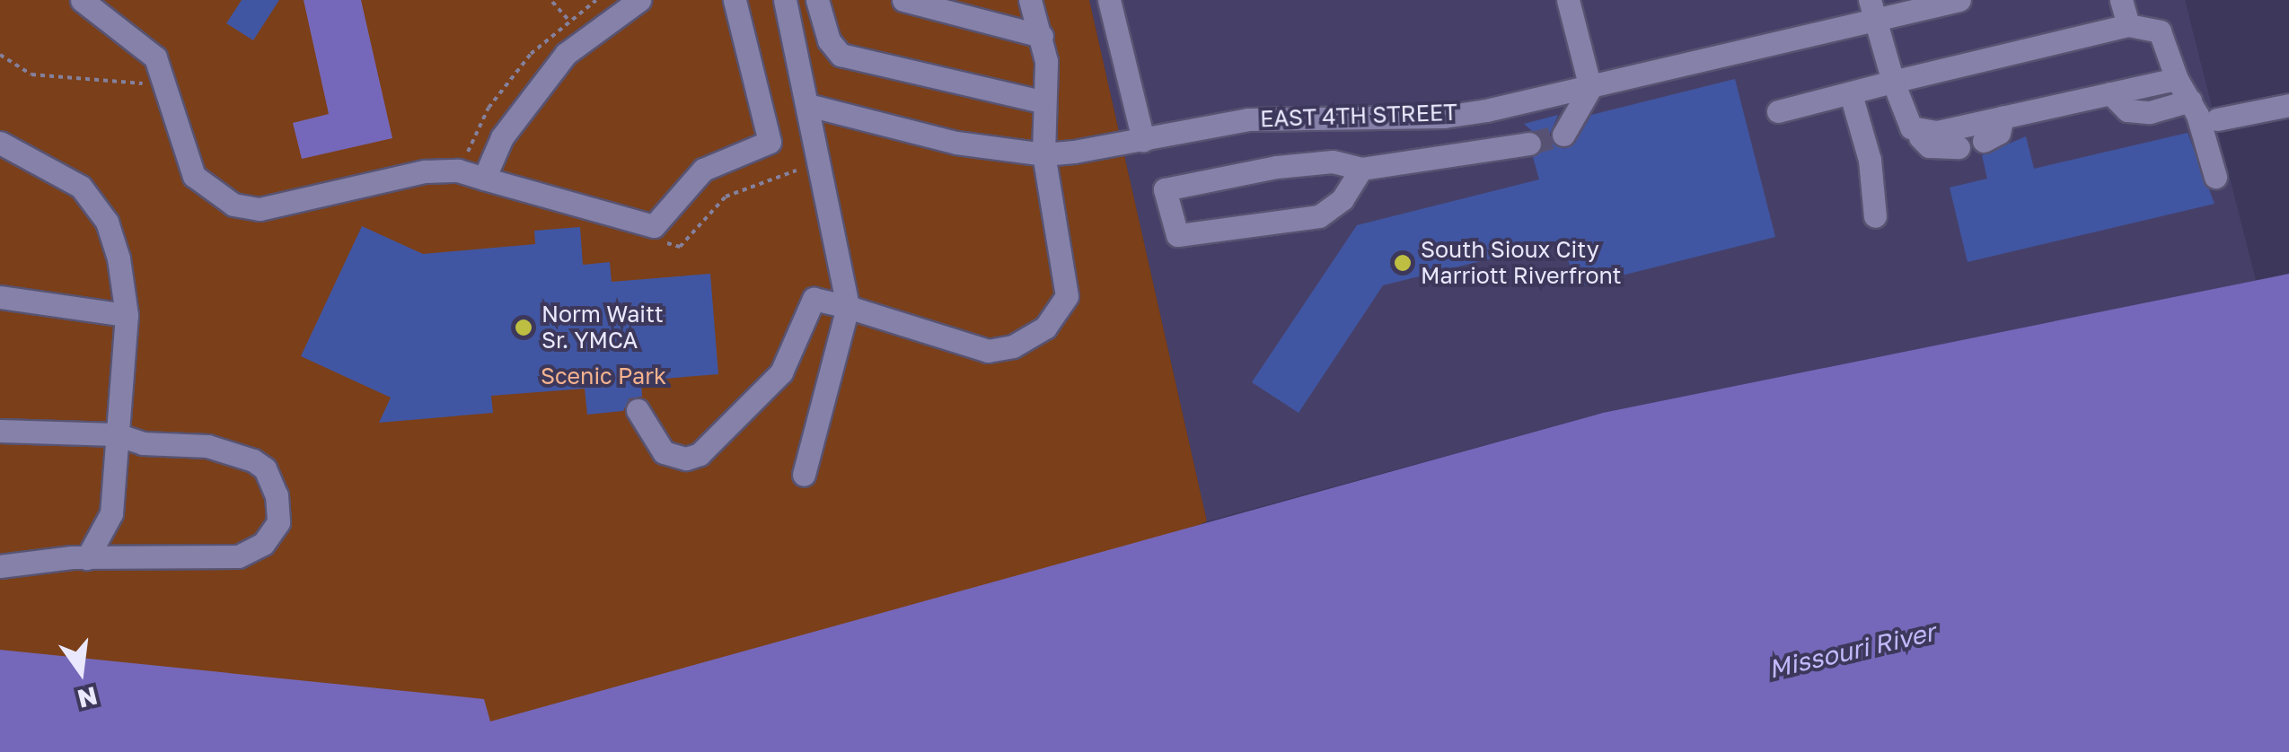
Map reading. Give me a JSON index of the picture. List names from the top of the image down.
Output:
{
  "streets": {
    "street": ["EAST 4TH STREET"]
  },
  "water": ["Missouri River"],
  "parks": ["Scenic Park"],
  "places": ["South Sioux City Marriott Riverfront", "Norm Waitt Sr. YMCA"],
  "north": "bottom"
}
